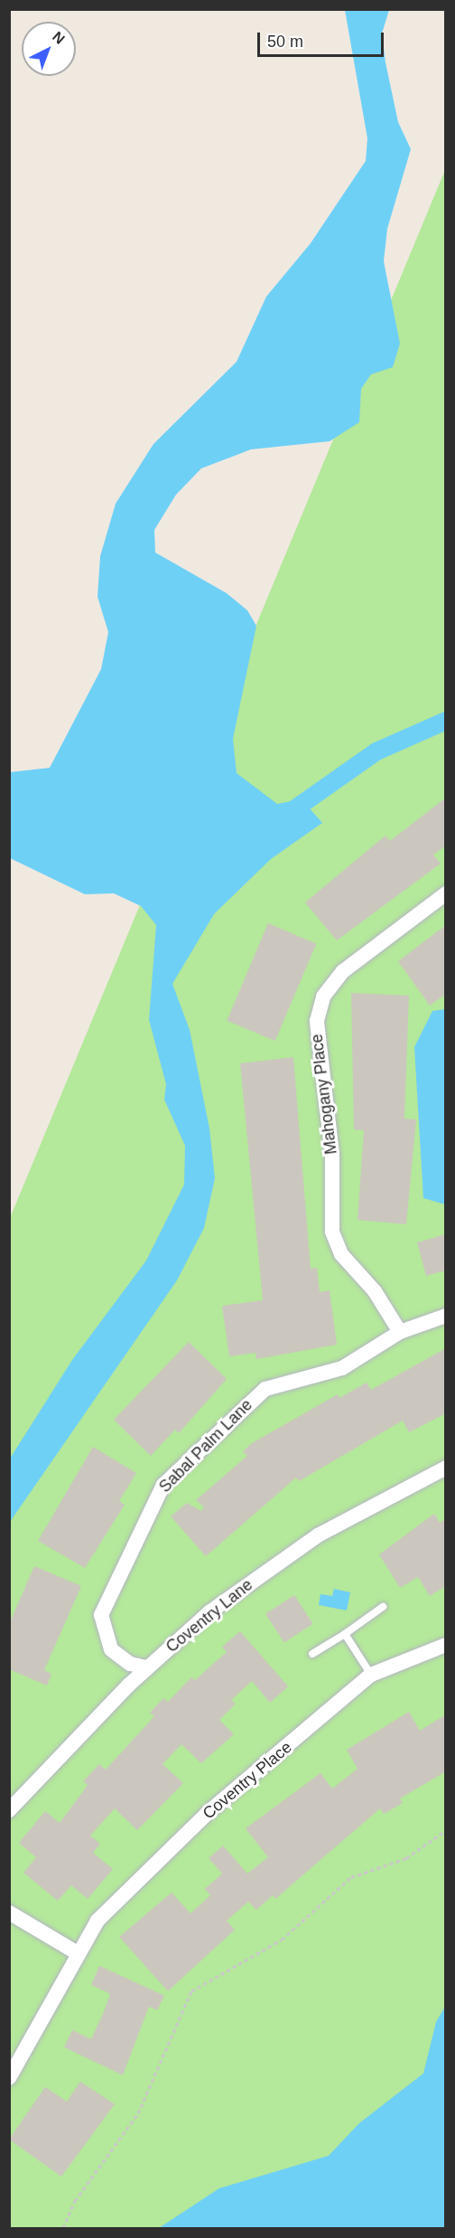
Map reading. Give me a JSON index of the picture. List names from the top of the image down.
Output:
{
  "streets": {
    "street": [
      "Mahogany Place",
      "Sabal Palm Lane",
      "Coventry Lane",
      "Coventry Place"
    ]
  },
  "crossings": [
    ["Mahogany Place", "Sabal Palm Lane"],
    ["Sabal Palm Lane", "Coventry Lane"]
  ],
  "scale_bar": "50 m",
  "north": "top right"
}
